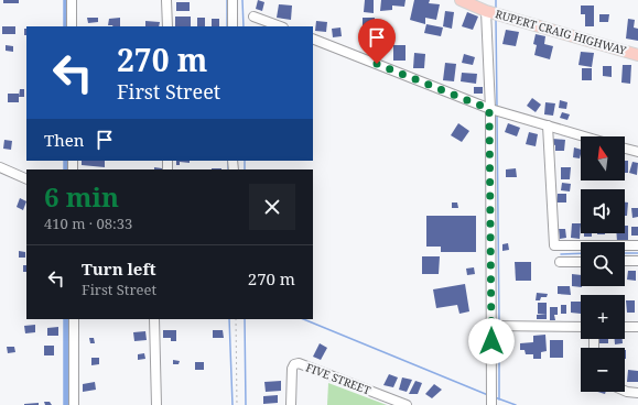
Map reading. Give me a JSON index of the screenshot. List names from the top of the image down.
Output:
{
  "streets": {
    "main road": ["RUPERT CRAIG HIGHWAY"],
    "street": ["FIVE STREET"]
  },
  "north": "top",
  "page": {
    "turn": ["270 m", "First Street"],
    "then": "Then",
    "map_buttons": ["+", "−"],
    "heading": ["6 min", "410 m · 08:33"],
    "list": [
      {
        "name": "Turn left",
        "note": "First Street",
        "value": "270 m"
      }
    ]
  }
}
